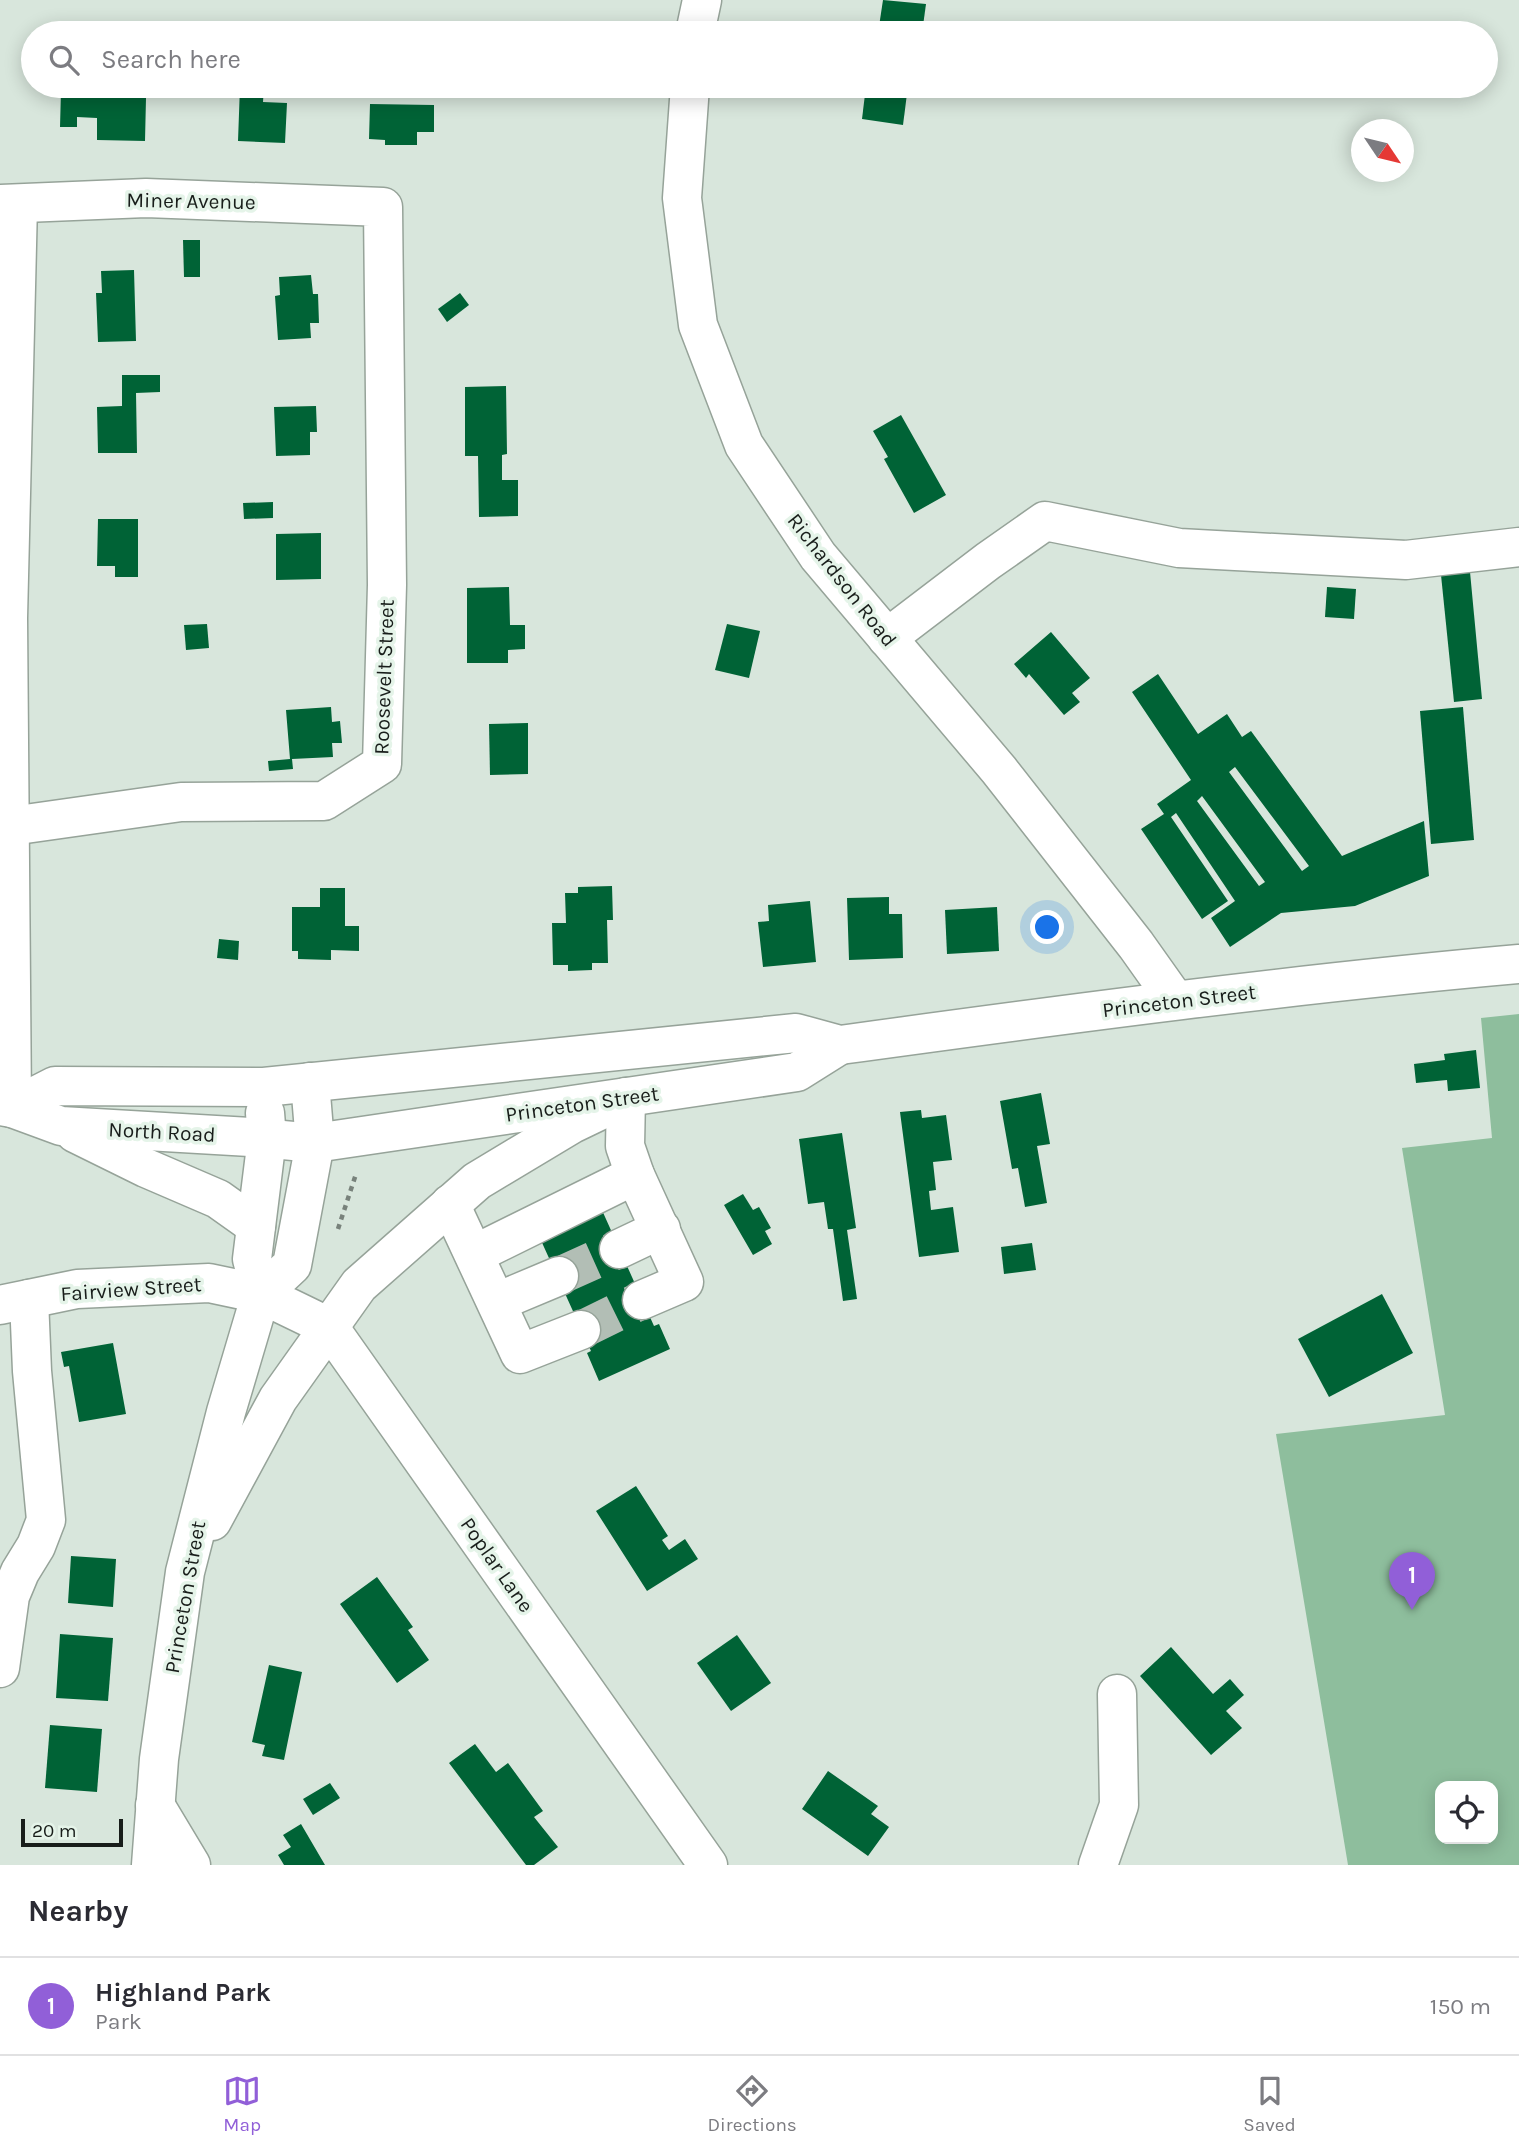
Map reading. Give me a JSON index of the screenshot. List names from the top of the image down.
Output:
{
  "streets": {
    "street": [
      "Miner Avenue",
      "Richardson Road",
      "Roosevelt Street",
      "Princeton Street",
      "North Road",
      "Fairview Street",
      "Poplar Lane"
    ]
  },
  "crossings": [
    ["Miner Avenue", "Roosevelt Street"],
    ["Richardson Road", "Princeton Street"],
    ["Princeton Street", "North Road"],
    ["Princeton Street", "Fairview Street"],
    ["Princeton Street", "Poplar Lane"],
    ["Fairview Street", "Poplar Lane"]
  ],
  "scale_bar": "20 m",
  "north": "bottom right",
  "page": {
    "search": "Search here",
    "pins": "1",
    "scale": "20 m",
    "heading": "Nearby",
    "list": [
      {
        "mark": "1",
        "name": "Highland Park",
        "note": "Park",
        "value": "150 m"
      }
    ],
    "nav": ["Map", "Directions", "Saved"]
  }
}
